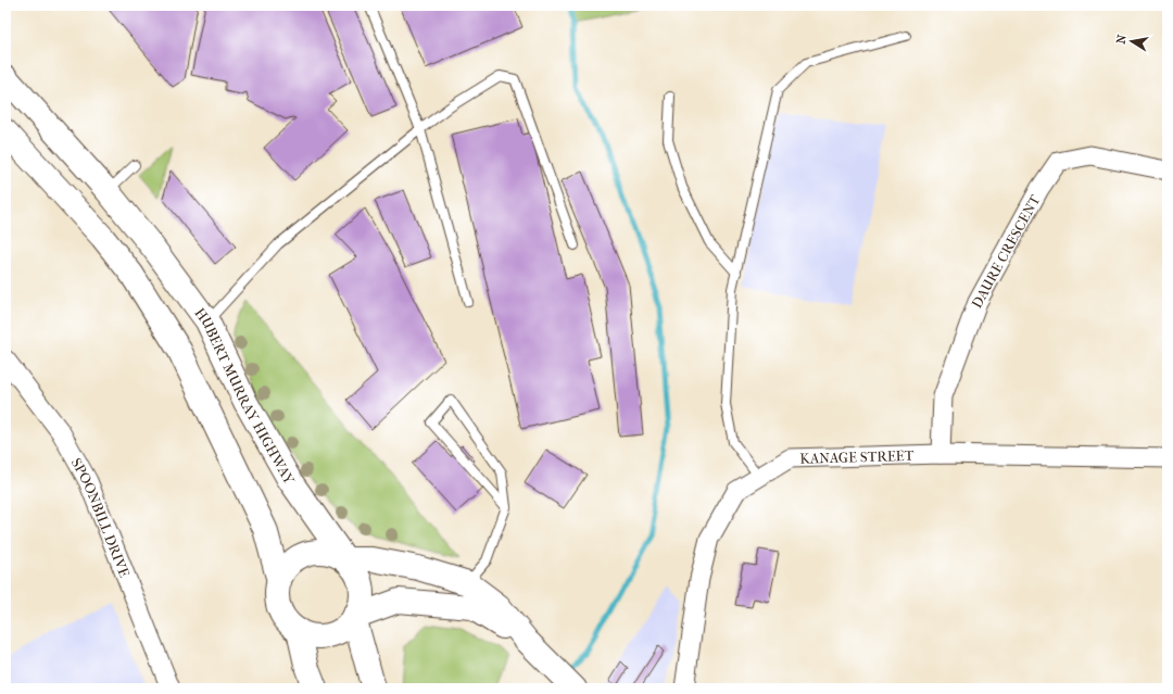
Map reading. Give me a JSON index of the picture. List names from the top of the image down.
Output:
{
  "streets": {
    "main road": ["HUBERT MURRAY HIGHWAY"],
    "street": ["DAURE CRESCENT", "KANAGE STREET", "SPOONBILL DRIVE"]
  },
  "crossings": [
    ["DAURE CRESCENT", "KANAGE STREET"]
  ],
  "north": "left"
}
